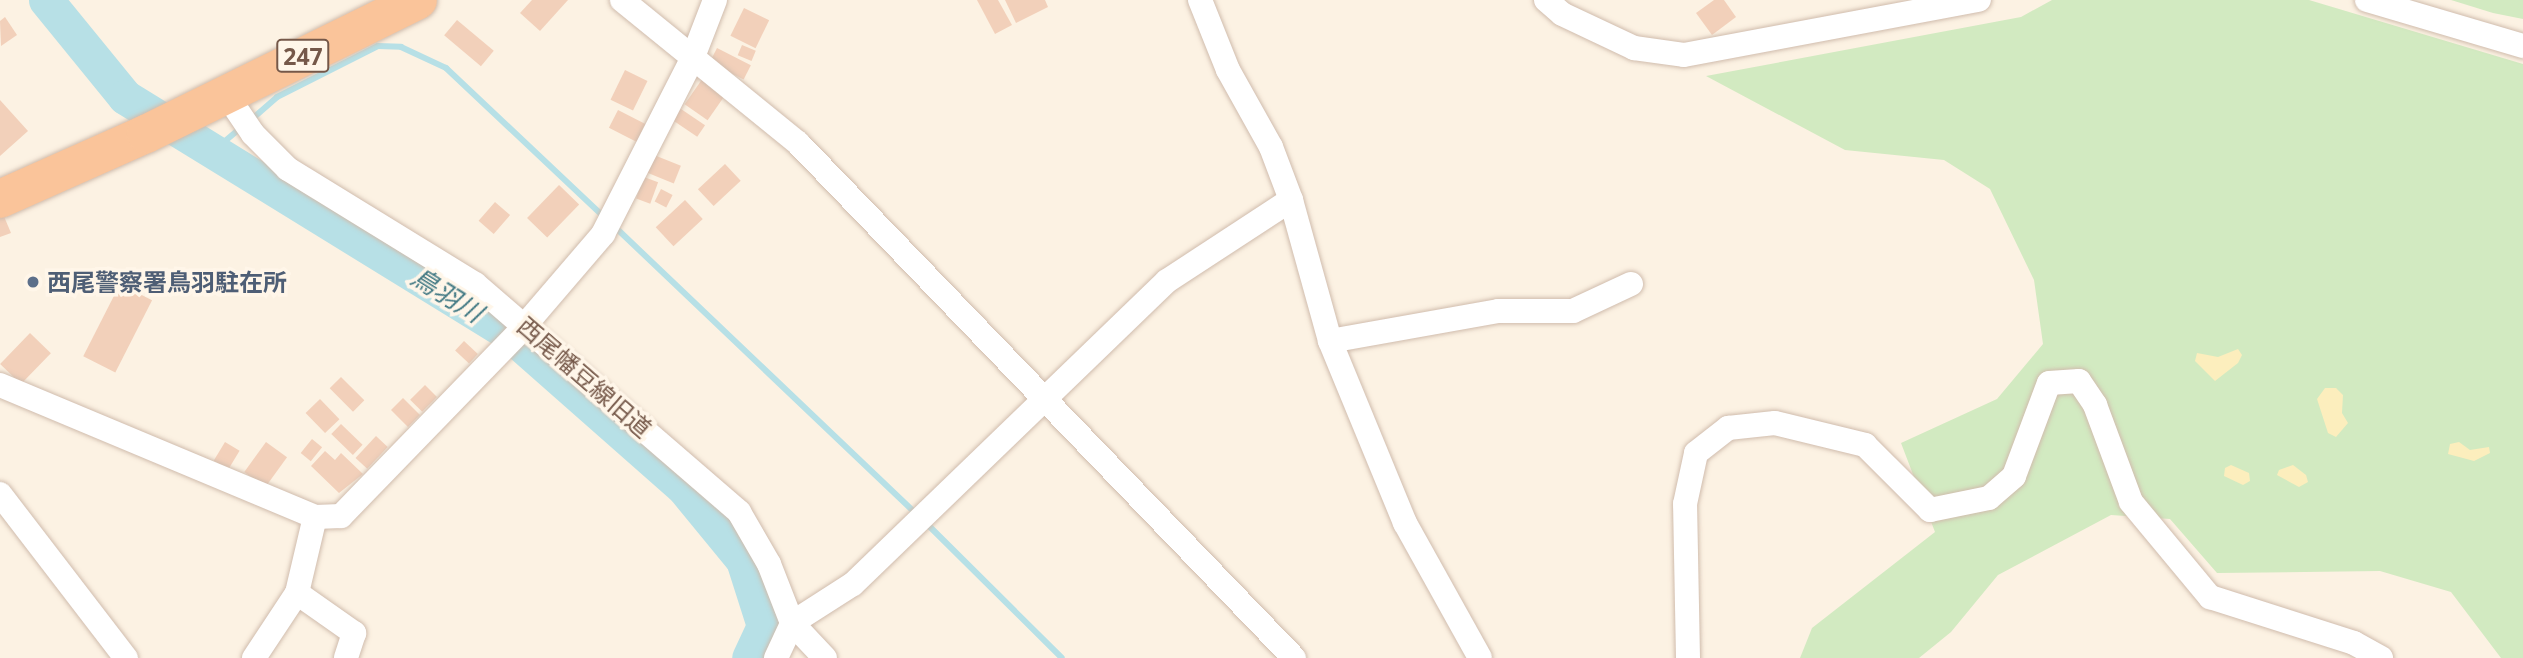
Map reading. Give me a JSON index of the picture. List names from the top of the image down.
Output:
{
  "streets": {
    "highway": ["247"],
    "street": ["西尾幡豆線旧道"]
  },
  "crossings": [
    ["247", "西尾幡豆線旧道"]
  ],
  "water": ["鳥羽川"],
  "places": ["西尾警察署鳥羽駐在所"]
}
